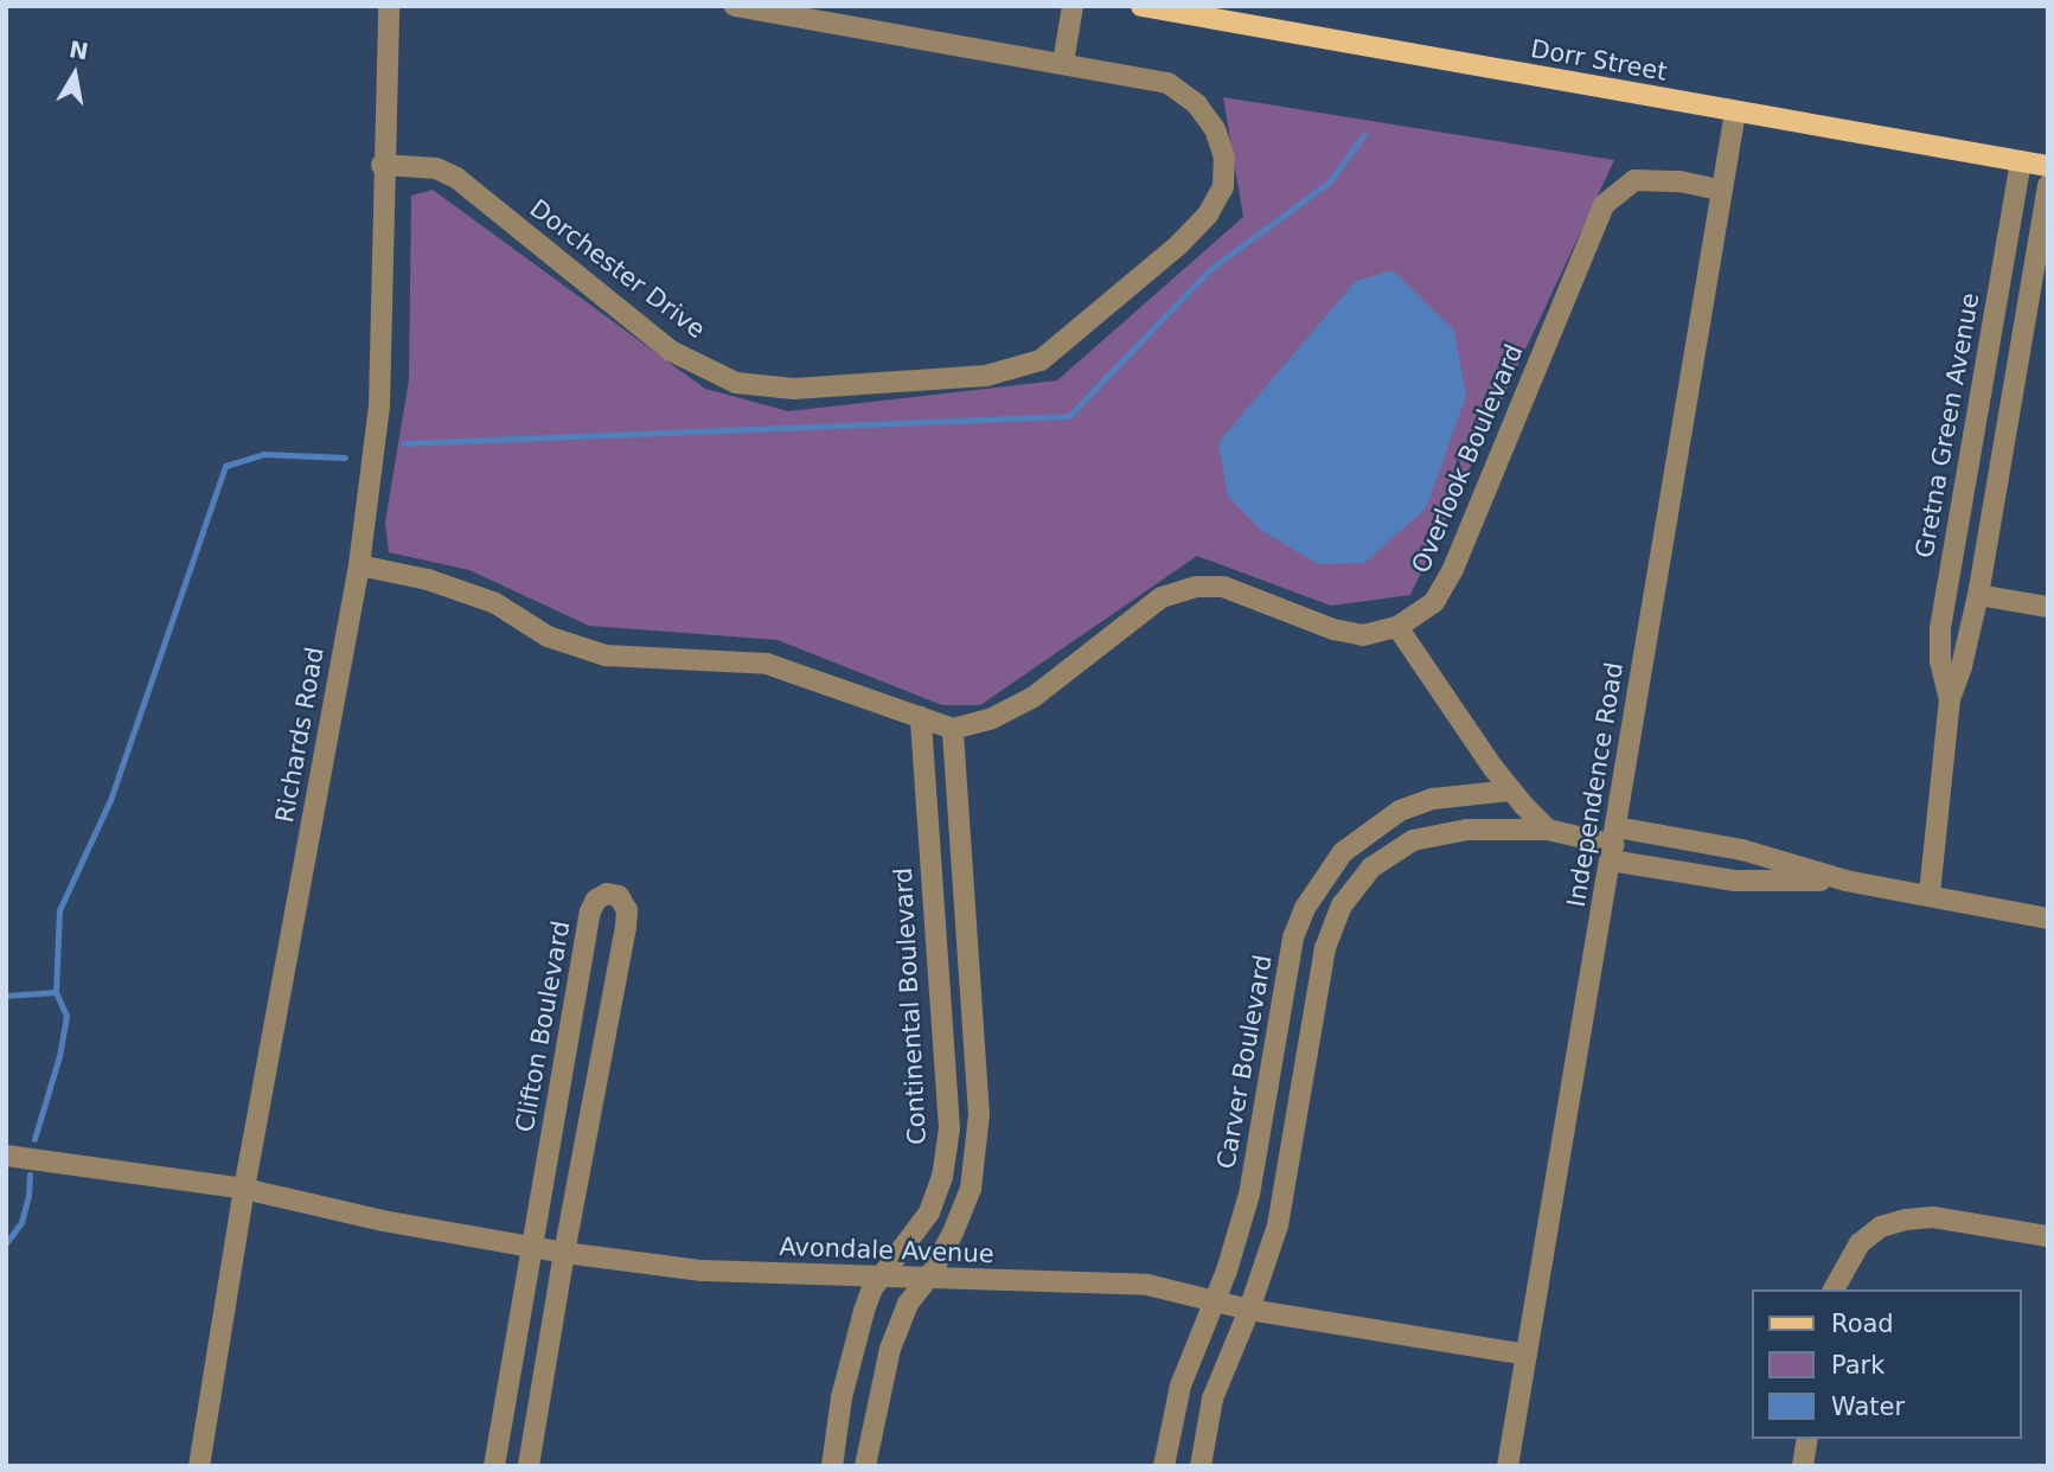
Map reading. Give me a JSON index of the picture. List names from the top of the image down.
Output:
{
  "streets": {
    "main road": ["Dorr Street"],
    "street": [
      "Dorchester Drive",
      "Gretna Green Avenue",
      "Overlook Boulevard",
      "Richards Road",
      "Independence Road",
      "Continental Boulevard",
      "Clifton Boulevard",
      "Carver Boulevard",
      "Avondale Avenue"
    ]
  },
  "crossings": [
    ["Dorr Street", "Gretna Green Avenue"],
    ["Dorr Street", "Independence Road"],
    ["Dorchester Drive", "Richards Road"],
    ["Overlook Boulevard", "Independence Road"],
    ["Richards Road", "Avondale Avenue"],
    ["Independence Road", "Avondale Avenue"],
    ["Continental Boulevard", "Avondale Avenue"],
    ["Clifton Boulevard", "Avondale Avenue"],
    ["Carver Boulevard", "Avondale Avenue"]
  ],
  "legend": ["Road", "Park", "Water"],
  "north": "top"
}
